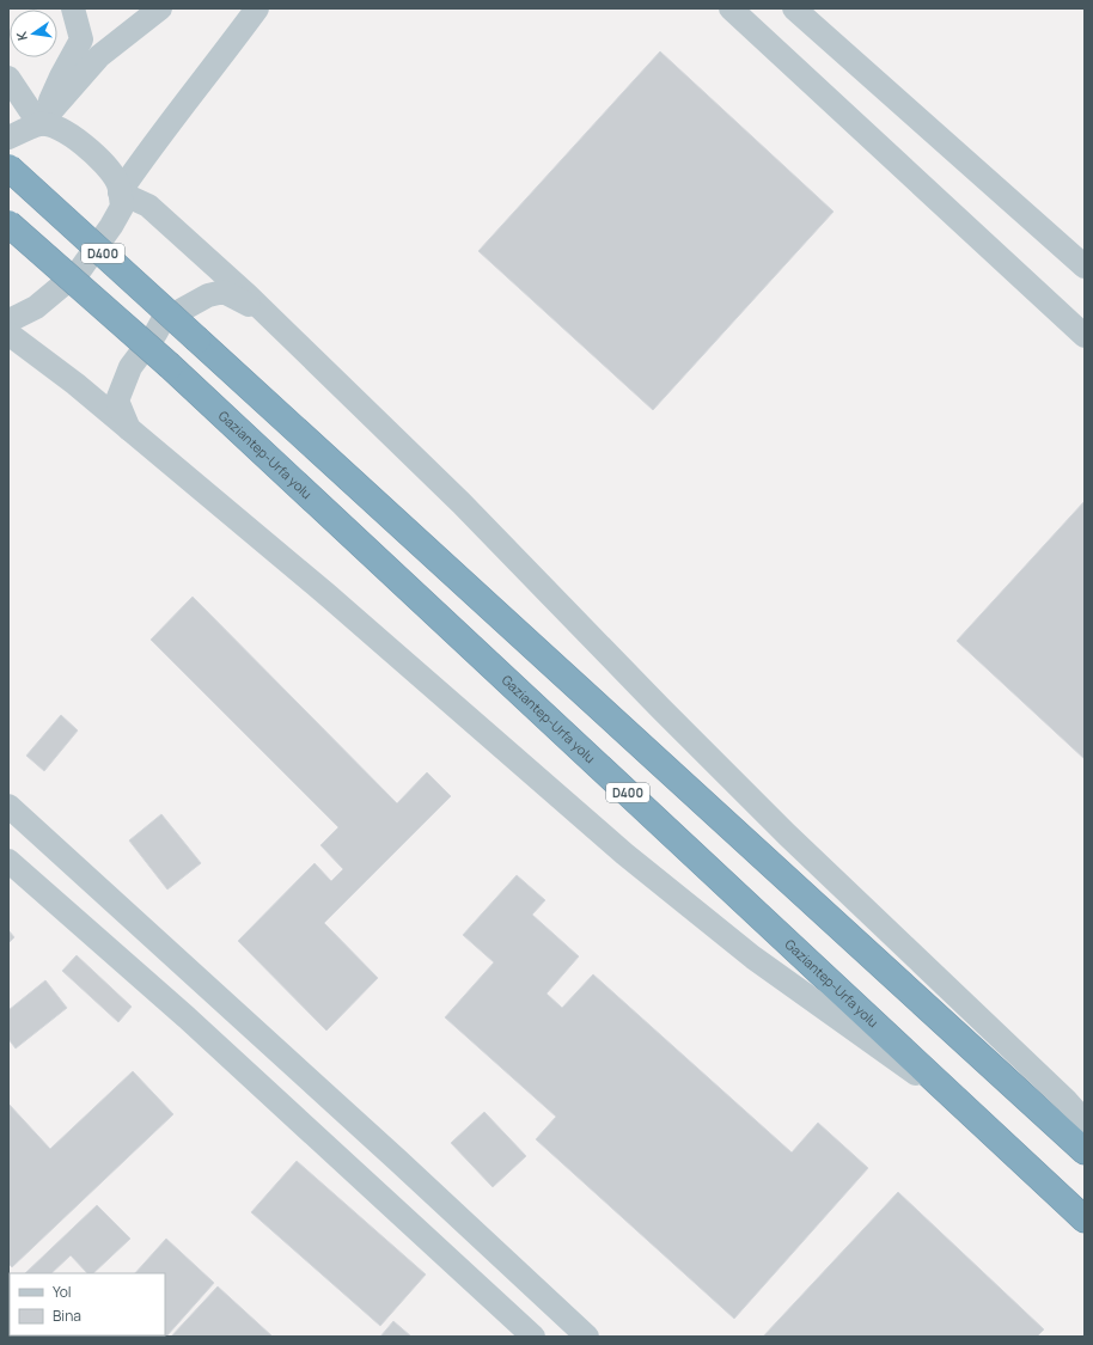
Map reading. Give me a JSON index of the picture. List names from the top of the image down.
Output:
{
  "streets": {
    "highway": ["D400", "Gaziantep-Urfa yolu"]
  },
  "legend": ["Yol", "Bina"],
  "north": "left"
}
